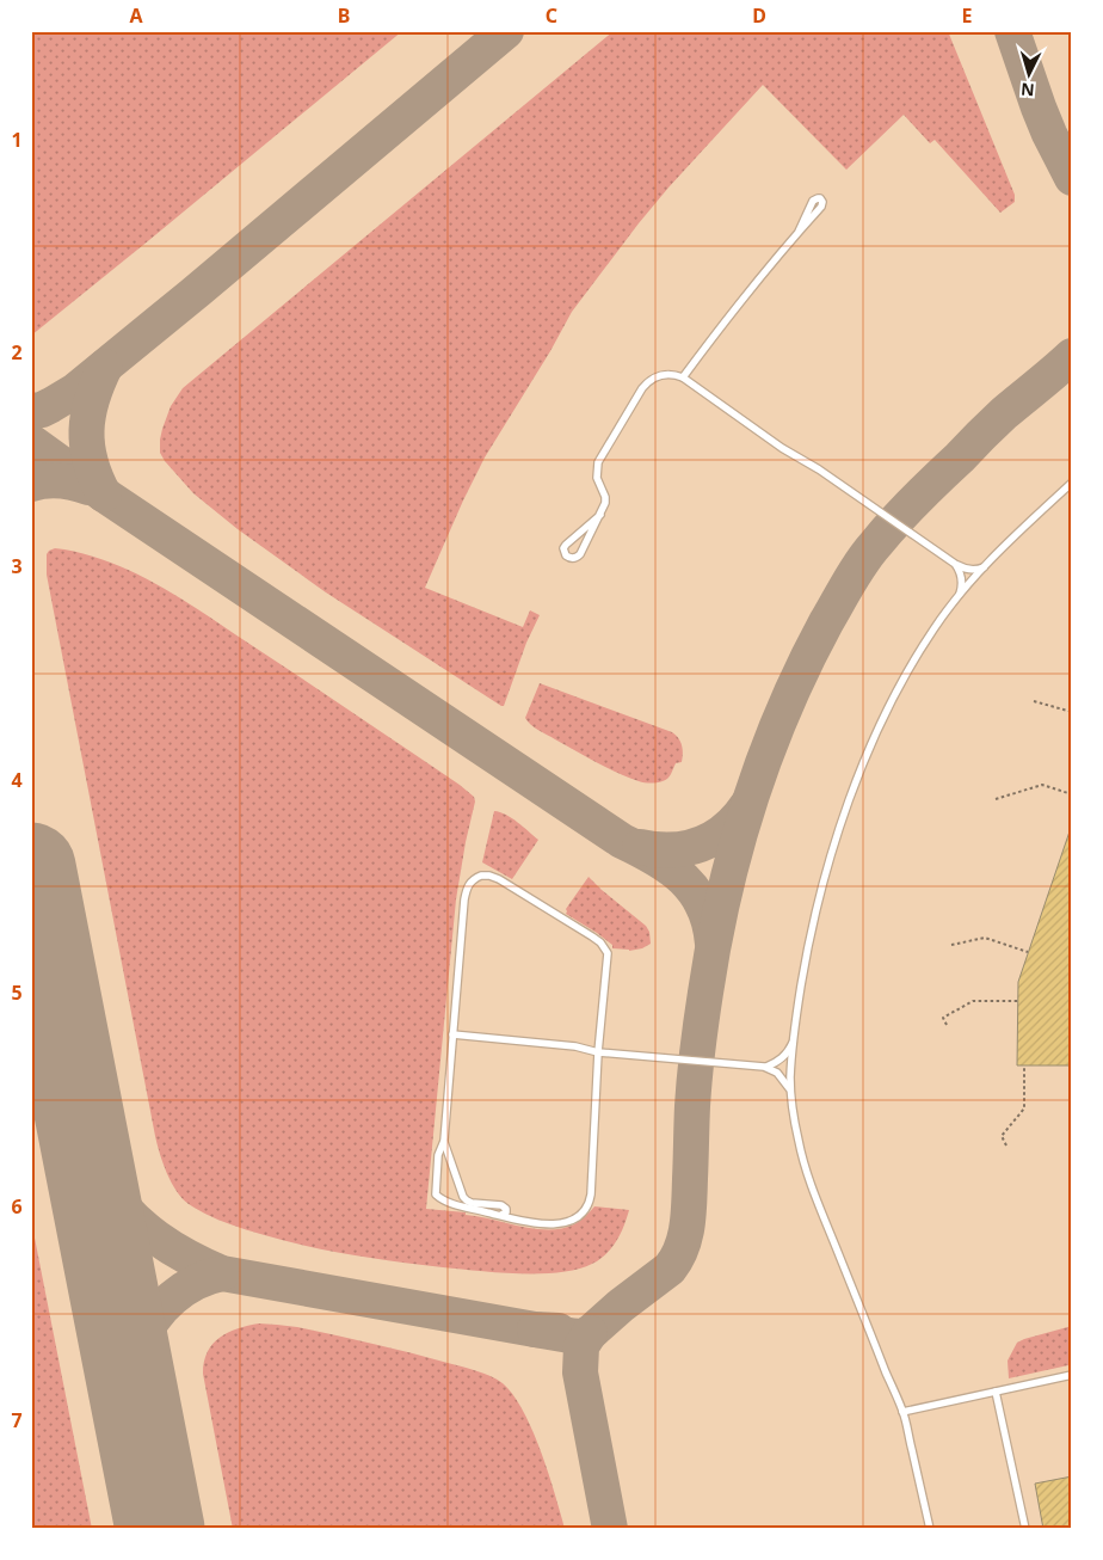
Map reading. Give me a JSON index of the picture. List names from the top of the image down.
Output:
{
  "north": "bottom",
  "grid": {
    "columns": [
      "A",
      "B",
      "C",
      "D",
      "E"
    ],
    "rows": [
      "1",
      "2",
      "3",
      "4",
      "5",
      "6",
      "7"
    ]
  }
}
